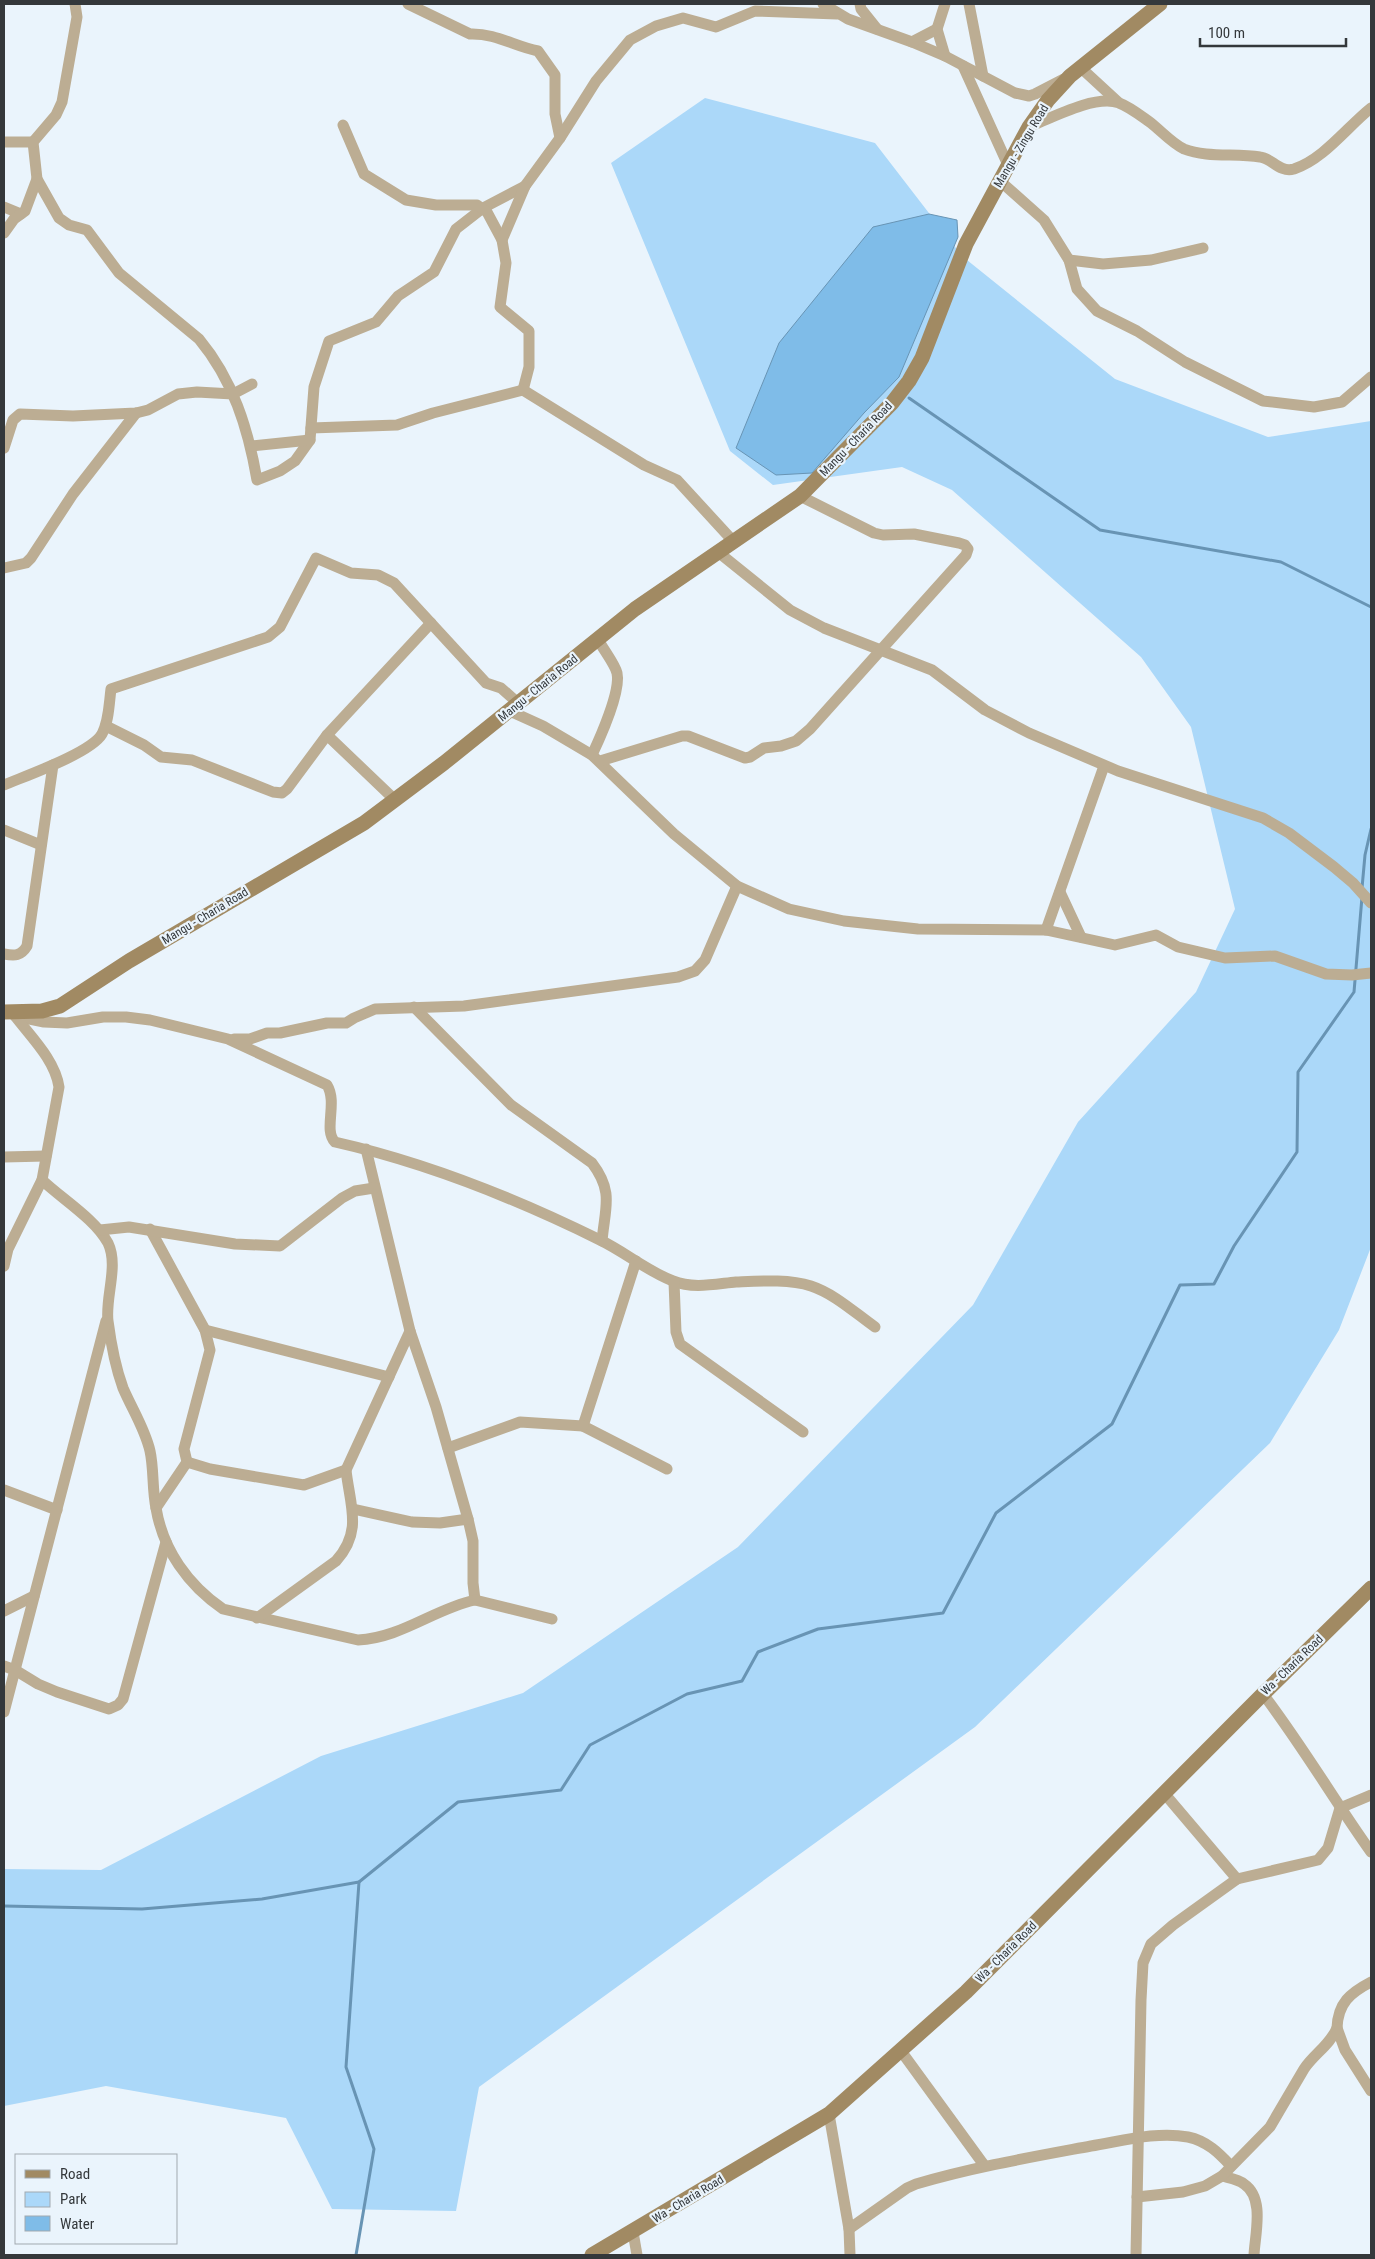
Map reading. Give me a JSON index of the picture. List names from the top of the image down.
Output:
{
  "streets": {
    "street": ["Mangu - Zingu Road", "Mangu - Charia Road", "Wa - Charia Road"]
  },
  "crossings": [
    ["Mangu - Zingu Road", "Mangu - Charia Road"]
  ],
  "legend": ["Road", "Park", "Water"],
  "scale_bar": "100 m"
}
